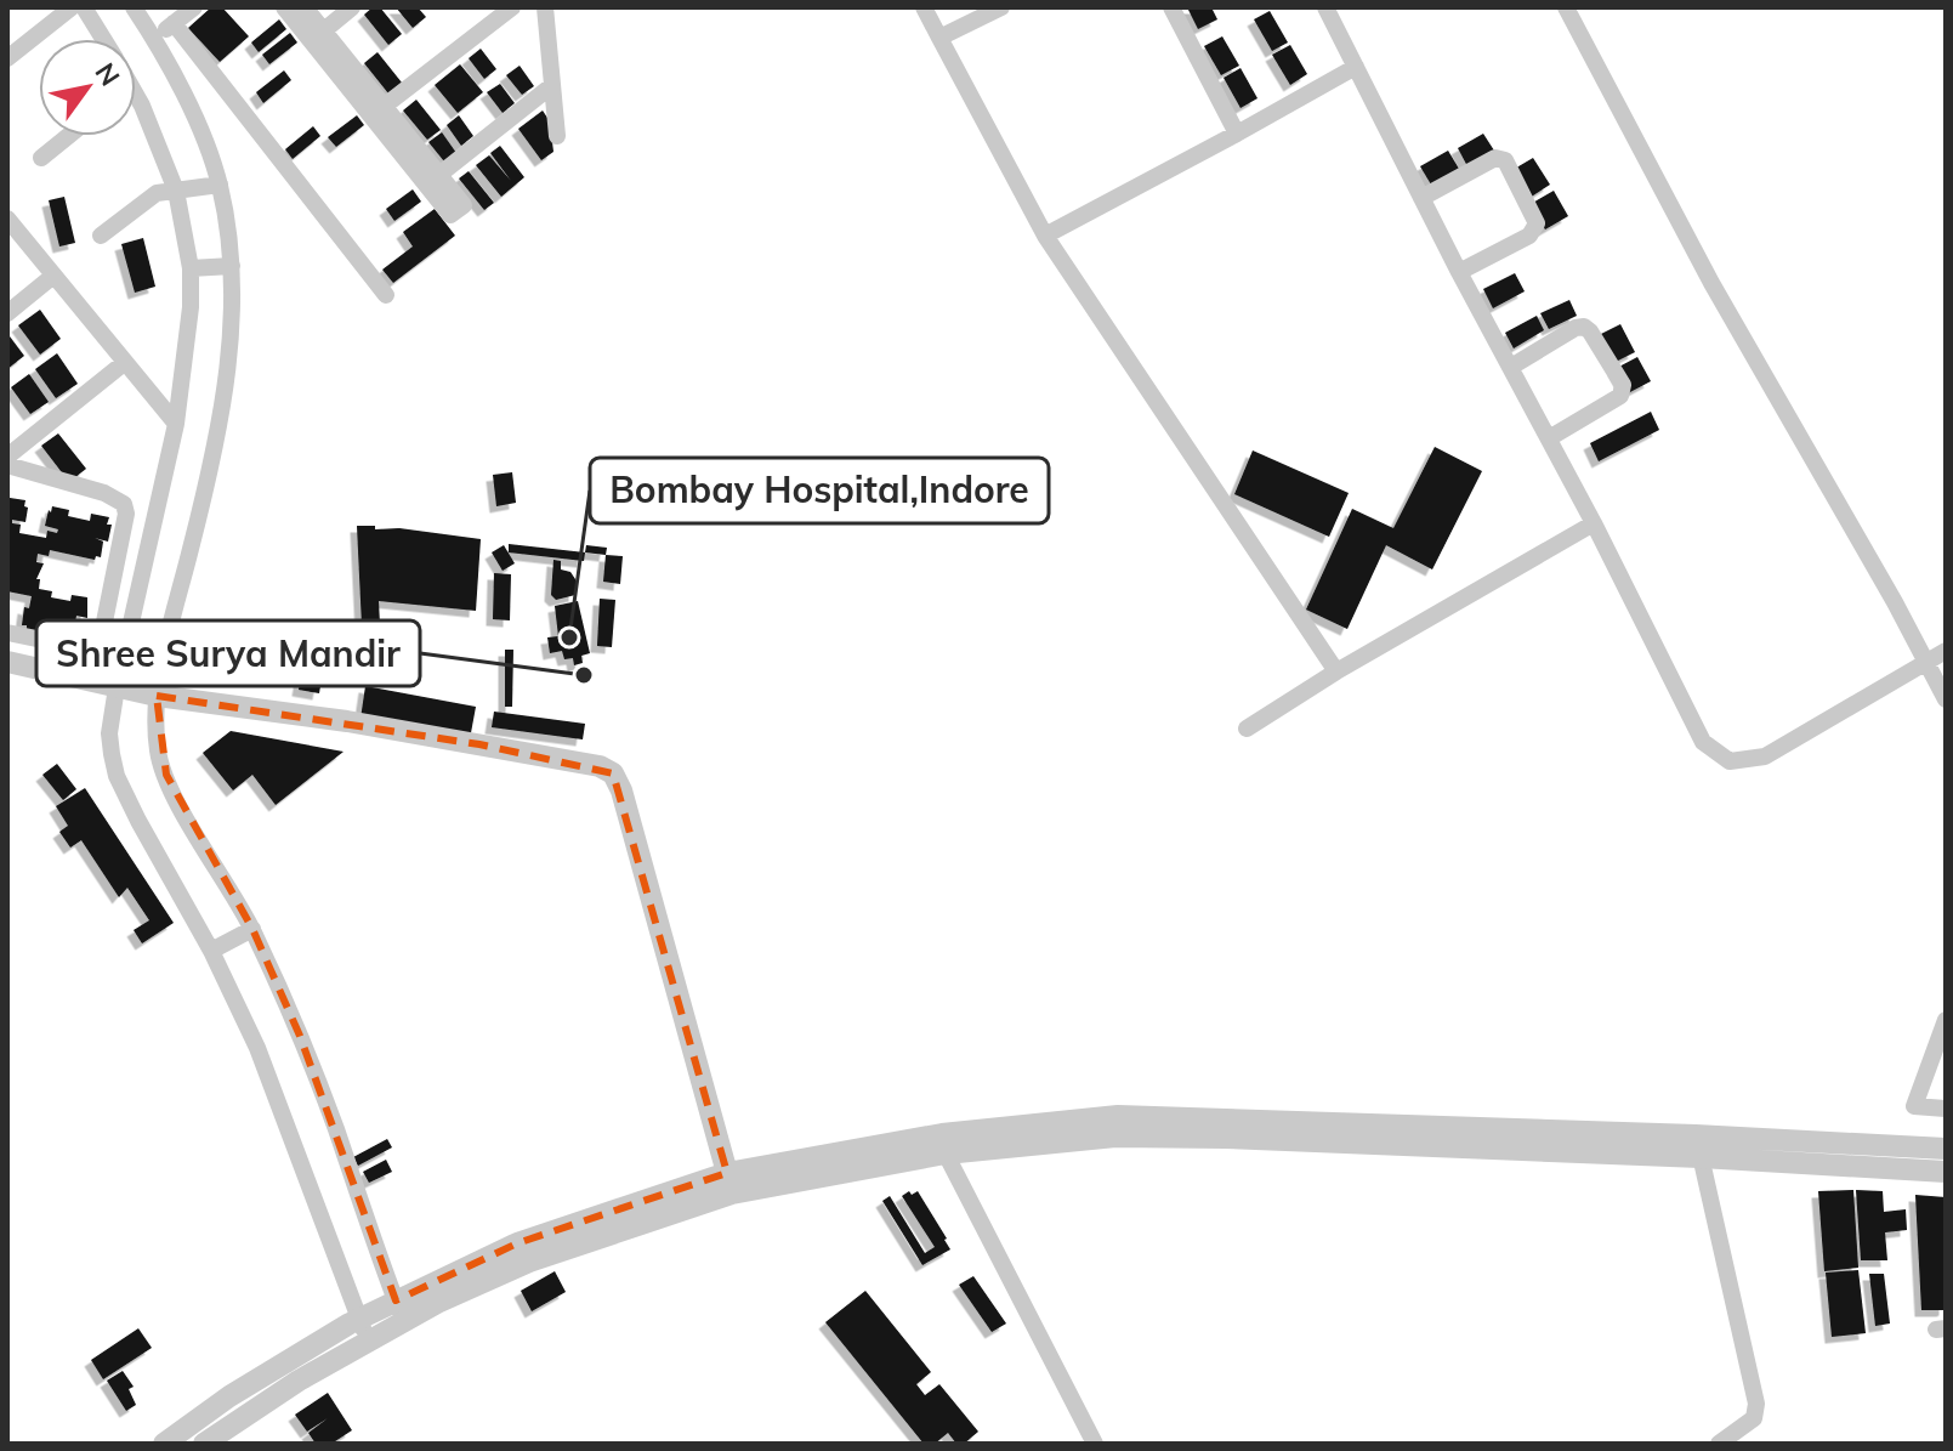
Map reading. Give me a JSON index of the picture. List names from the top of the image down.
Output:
{
  "places": ["Bombay Hospital,Indore", "Shree Surya Mandir"],
  "north": "top right"
}
